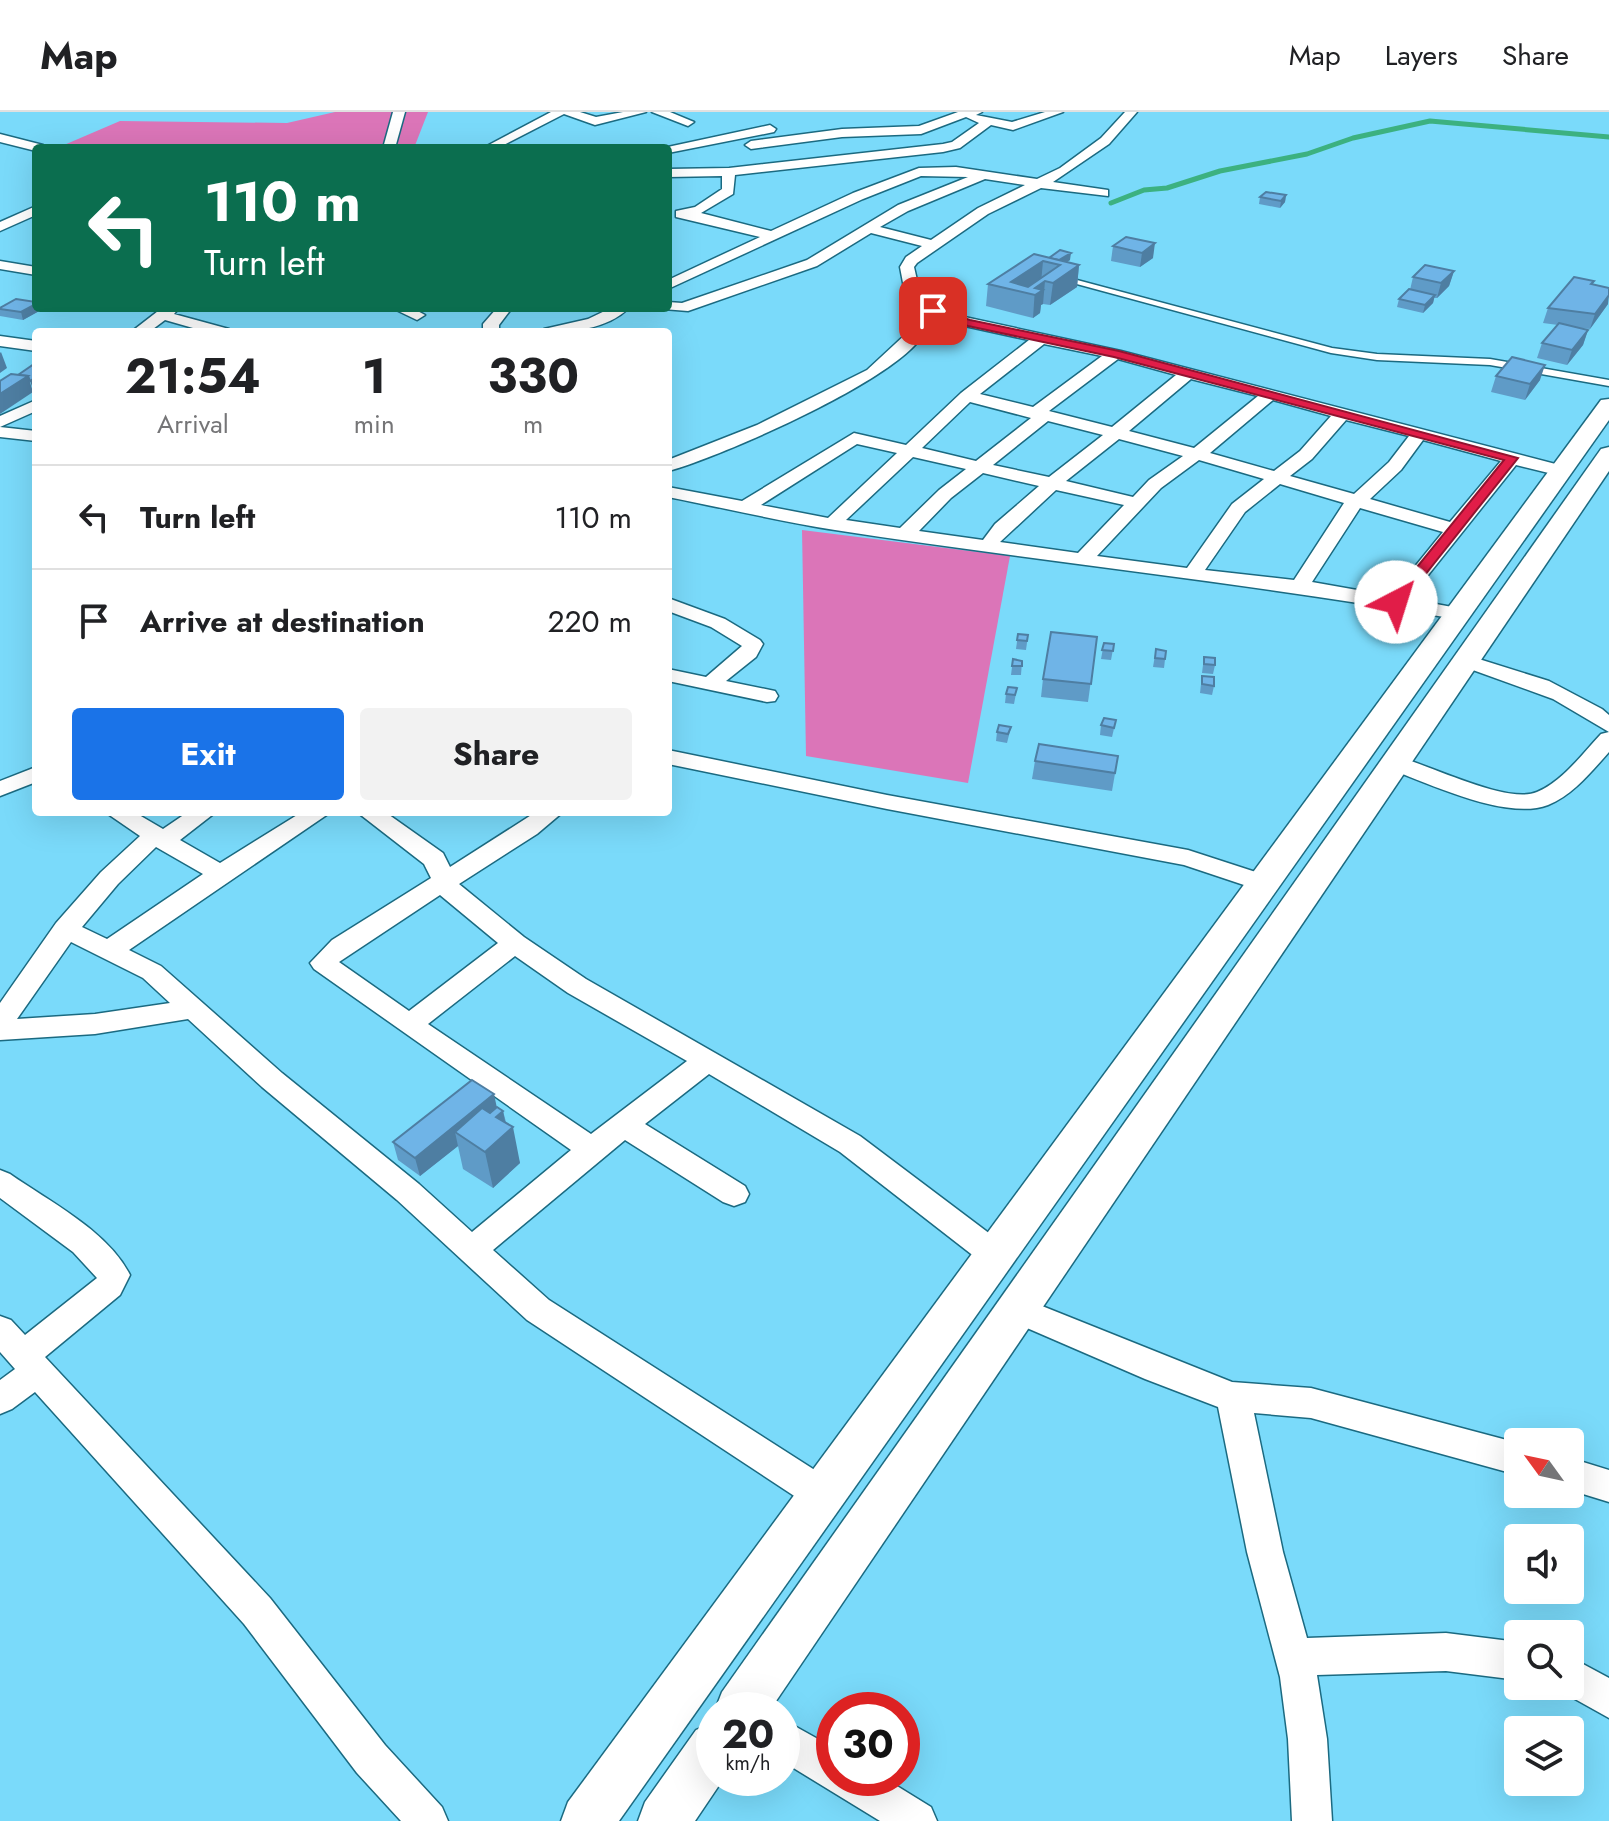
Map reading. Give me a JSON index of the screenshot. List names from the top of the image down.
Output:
{
  "north": "top left",
  "page": {
    "header": "Map",
    "nav": ["Map", "Layers", "Share"],
    "turn": ["110 m", "Turn left"],
    "eta": [
      "21:54",
      "Arrival",
      "1",
      "min",
      "330",
      "m"
    ],
    "list": [
      {
        "name": "Turn left",
        "value": "110 m"
      },
      {
        "name": "Arrive at destination",
        "value": "220 m"
      }
    ],
    "buttons": ["Exit", "Share"],
    "speed": "20 km/h",
    "limit": "30"
  }
}
